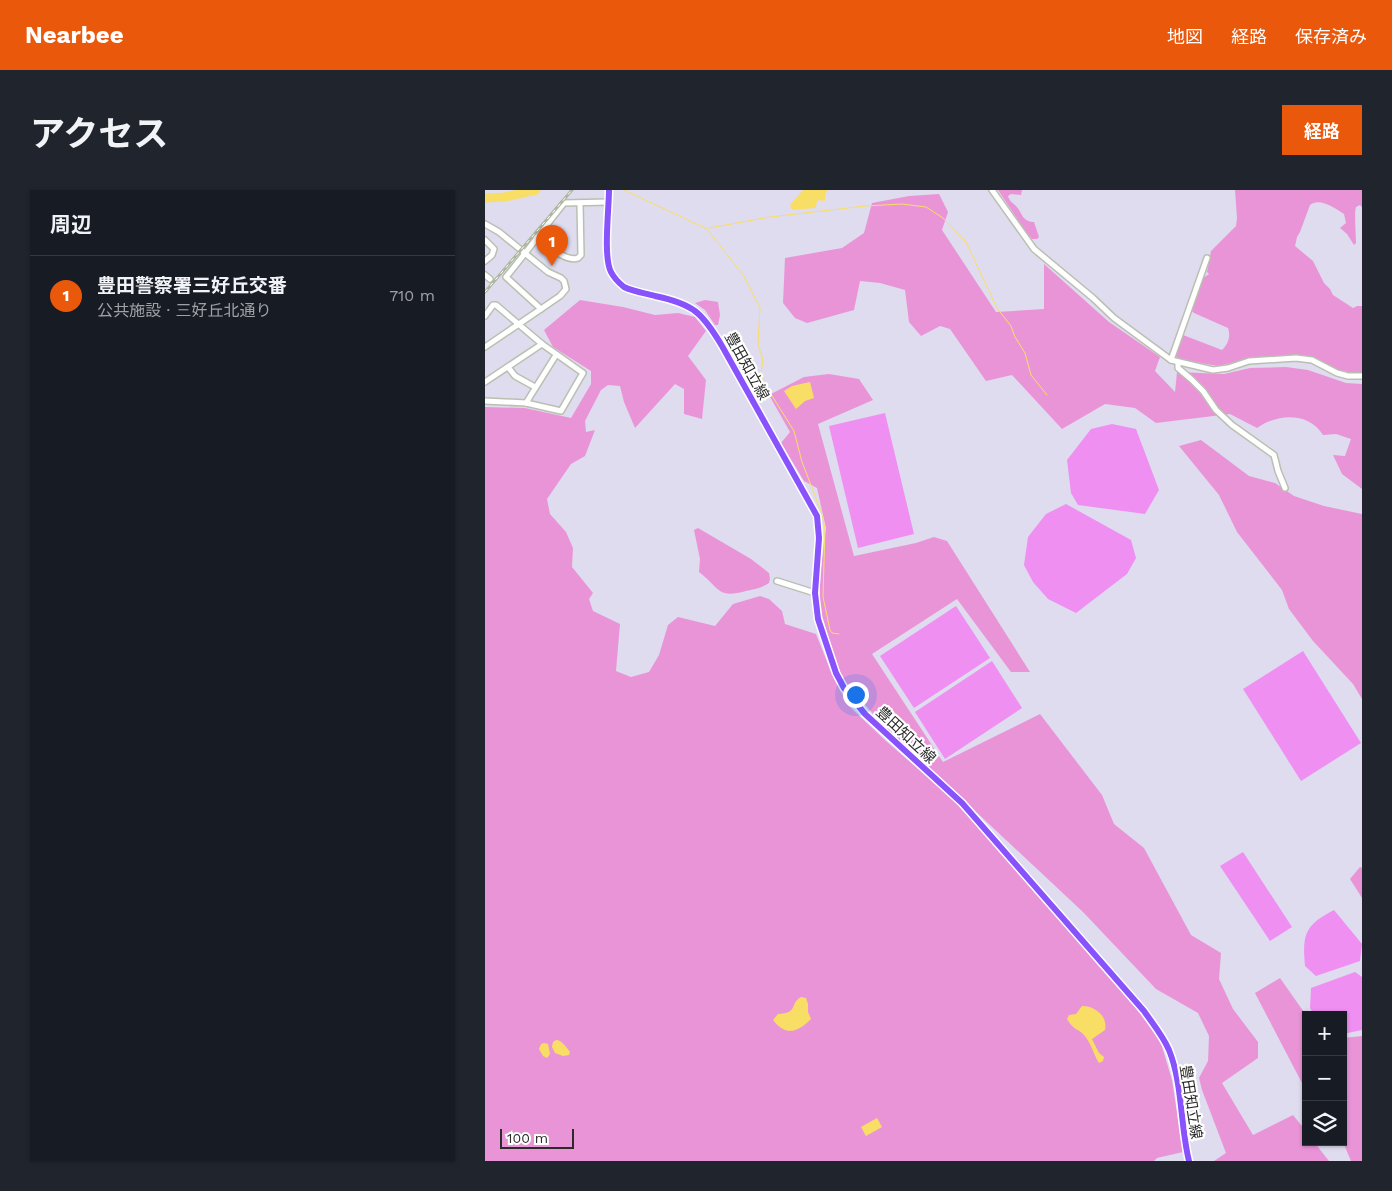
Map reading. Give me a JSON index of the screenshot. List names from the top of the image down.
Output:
{
  "streets": {
    "main road": ["豊田知立線"]
  },
  "scale_bar": "100 m",
  "page": {
    "header": "Nearbee",
    "nav": ["地図", "経路", "保存済み"],
    "title": "アクセス",
    "buttons": "経路",
    "heading": "周辺",
    "pins": "1",
    "list": [
      {
        "mark": "1",
        "name": "豊田警察署三好丘交番",
        "note": "公共施設 · 三好丘北通り",
        "value": "710 m"
      }
    ],
    "map_buttons": ["+", "−"],
    "scale": "100 m"
  }
}
